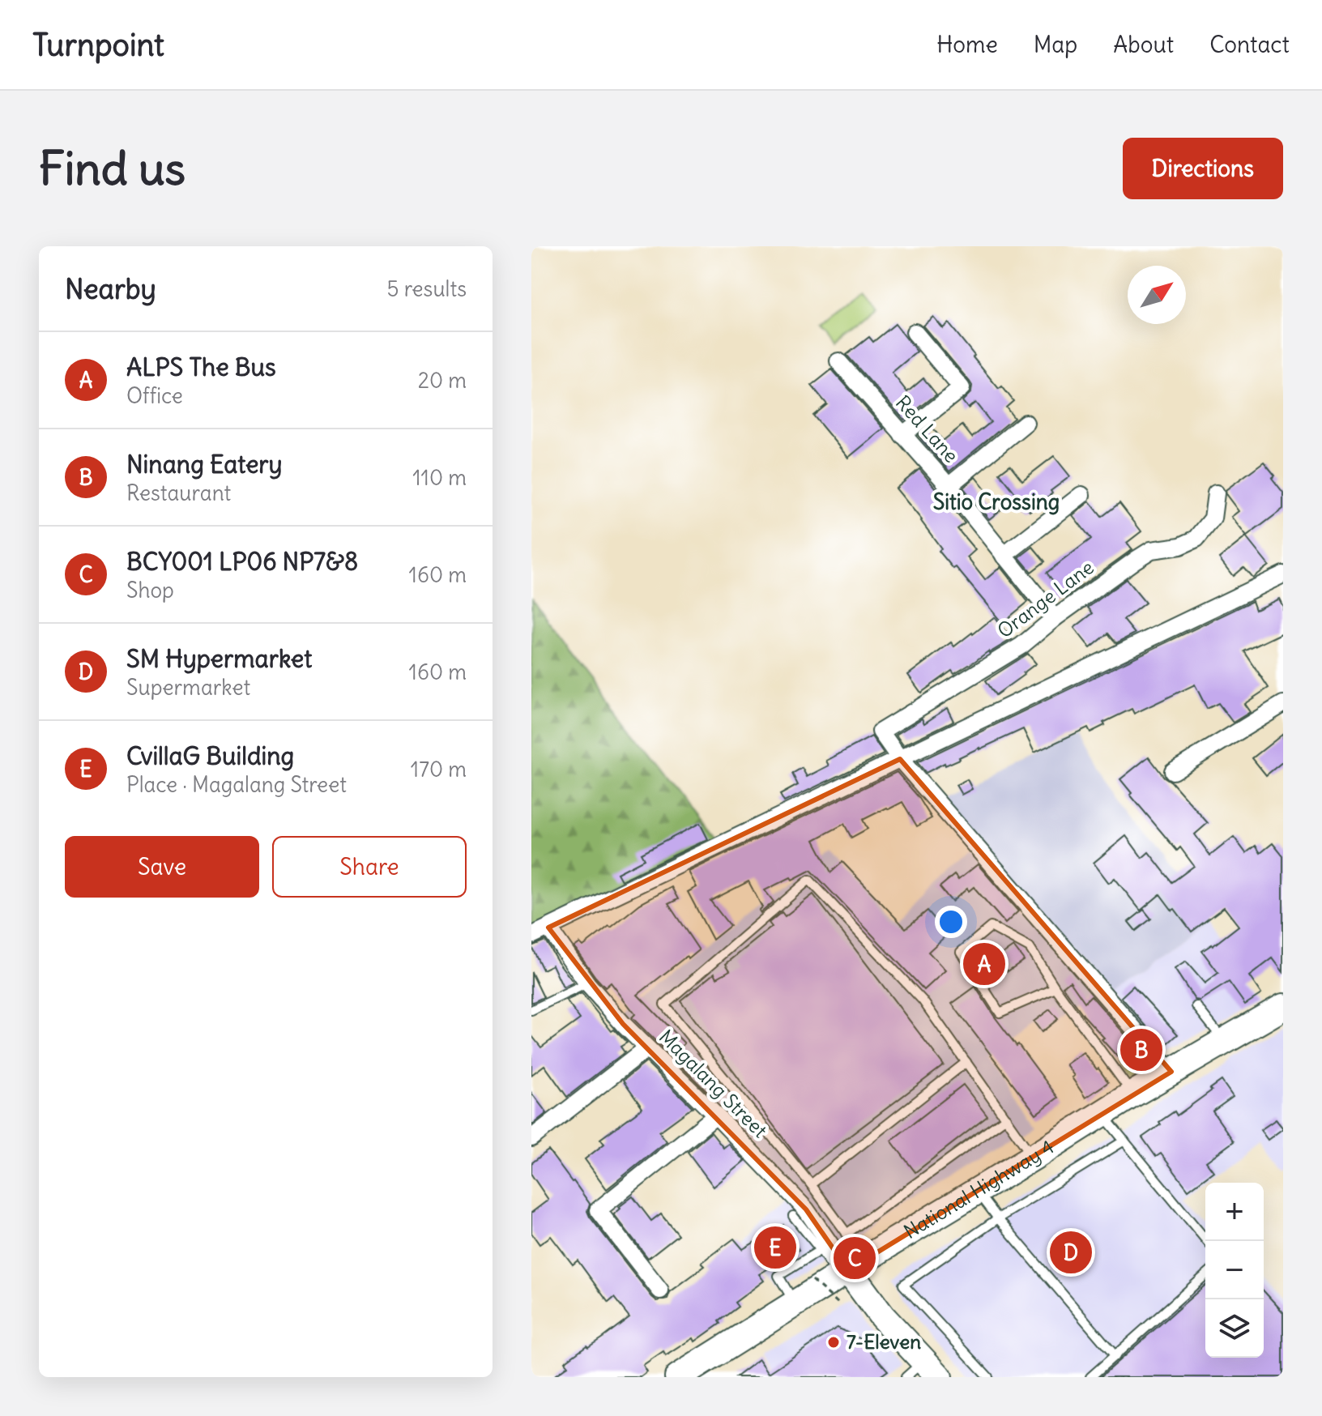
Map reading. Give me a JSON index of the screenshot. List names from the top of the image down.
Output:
{
  "streets": {
    "main road": ["National Highway 4"],
    "street": ["Red Lane", "Orange Lane", "Magalang Street"]
  },
  "crossings": [
    ["Red Lane", "Orange Lane"],
    ["Magalang Street", "National Highway 4"]
  ],
  "districts": ["Sitio Crossing"],
  "places": ["7-Eleven"],
  "north": "top right",
  "page": {
    "header": "Turnpoint",
    "nav": [
      "Home",
      "Map",
      "About",
      "Contact"
    ],
    "buttons": [
      "Directions",
      ["Save", "Share"]
    ],
    "title": "Find us",
    "heading": ["Nearby", "5 results"],
    "list": [
      {
        "mark": "A",
        "name": "ALPS The Bus",
        "note": "Office",
        "value": "20 m"
      },
      {
        "mark": "B",
        "name": "Ninang Eatery",
        "note": "Restaurant",
        "value": "110 m"
      },
      {
        "mark": "C",
        "name": "BCY001 LP06 NP7&8",
        "note": "Shop",
        "value": "160 m"
      },
      {
        "mark": "D",
        "name": "SM Hypermarket",
        "note": "Supermarket",
        "value": "160 m"
      },
      {
        "mark": "E",
        "name": "CvillaG Building",
        "note": "Place · Magalang Street",
        "value": "170 m"
      }
    ],
    "pins": [
      "A",
      "B",
      "E",
      "D",
      "C"
    ],
    "map_buttons": ["+", "−"]
  }
}
